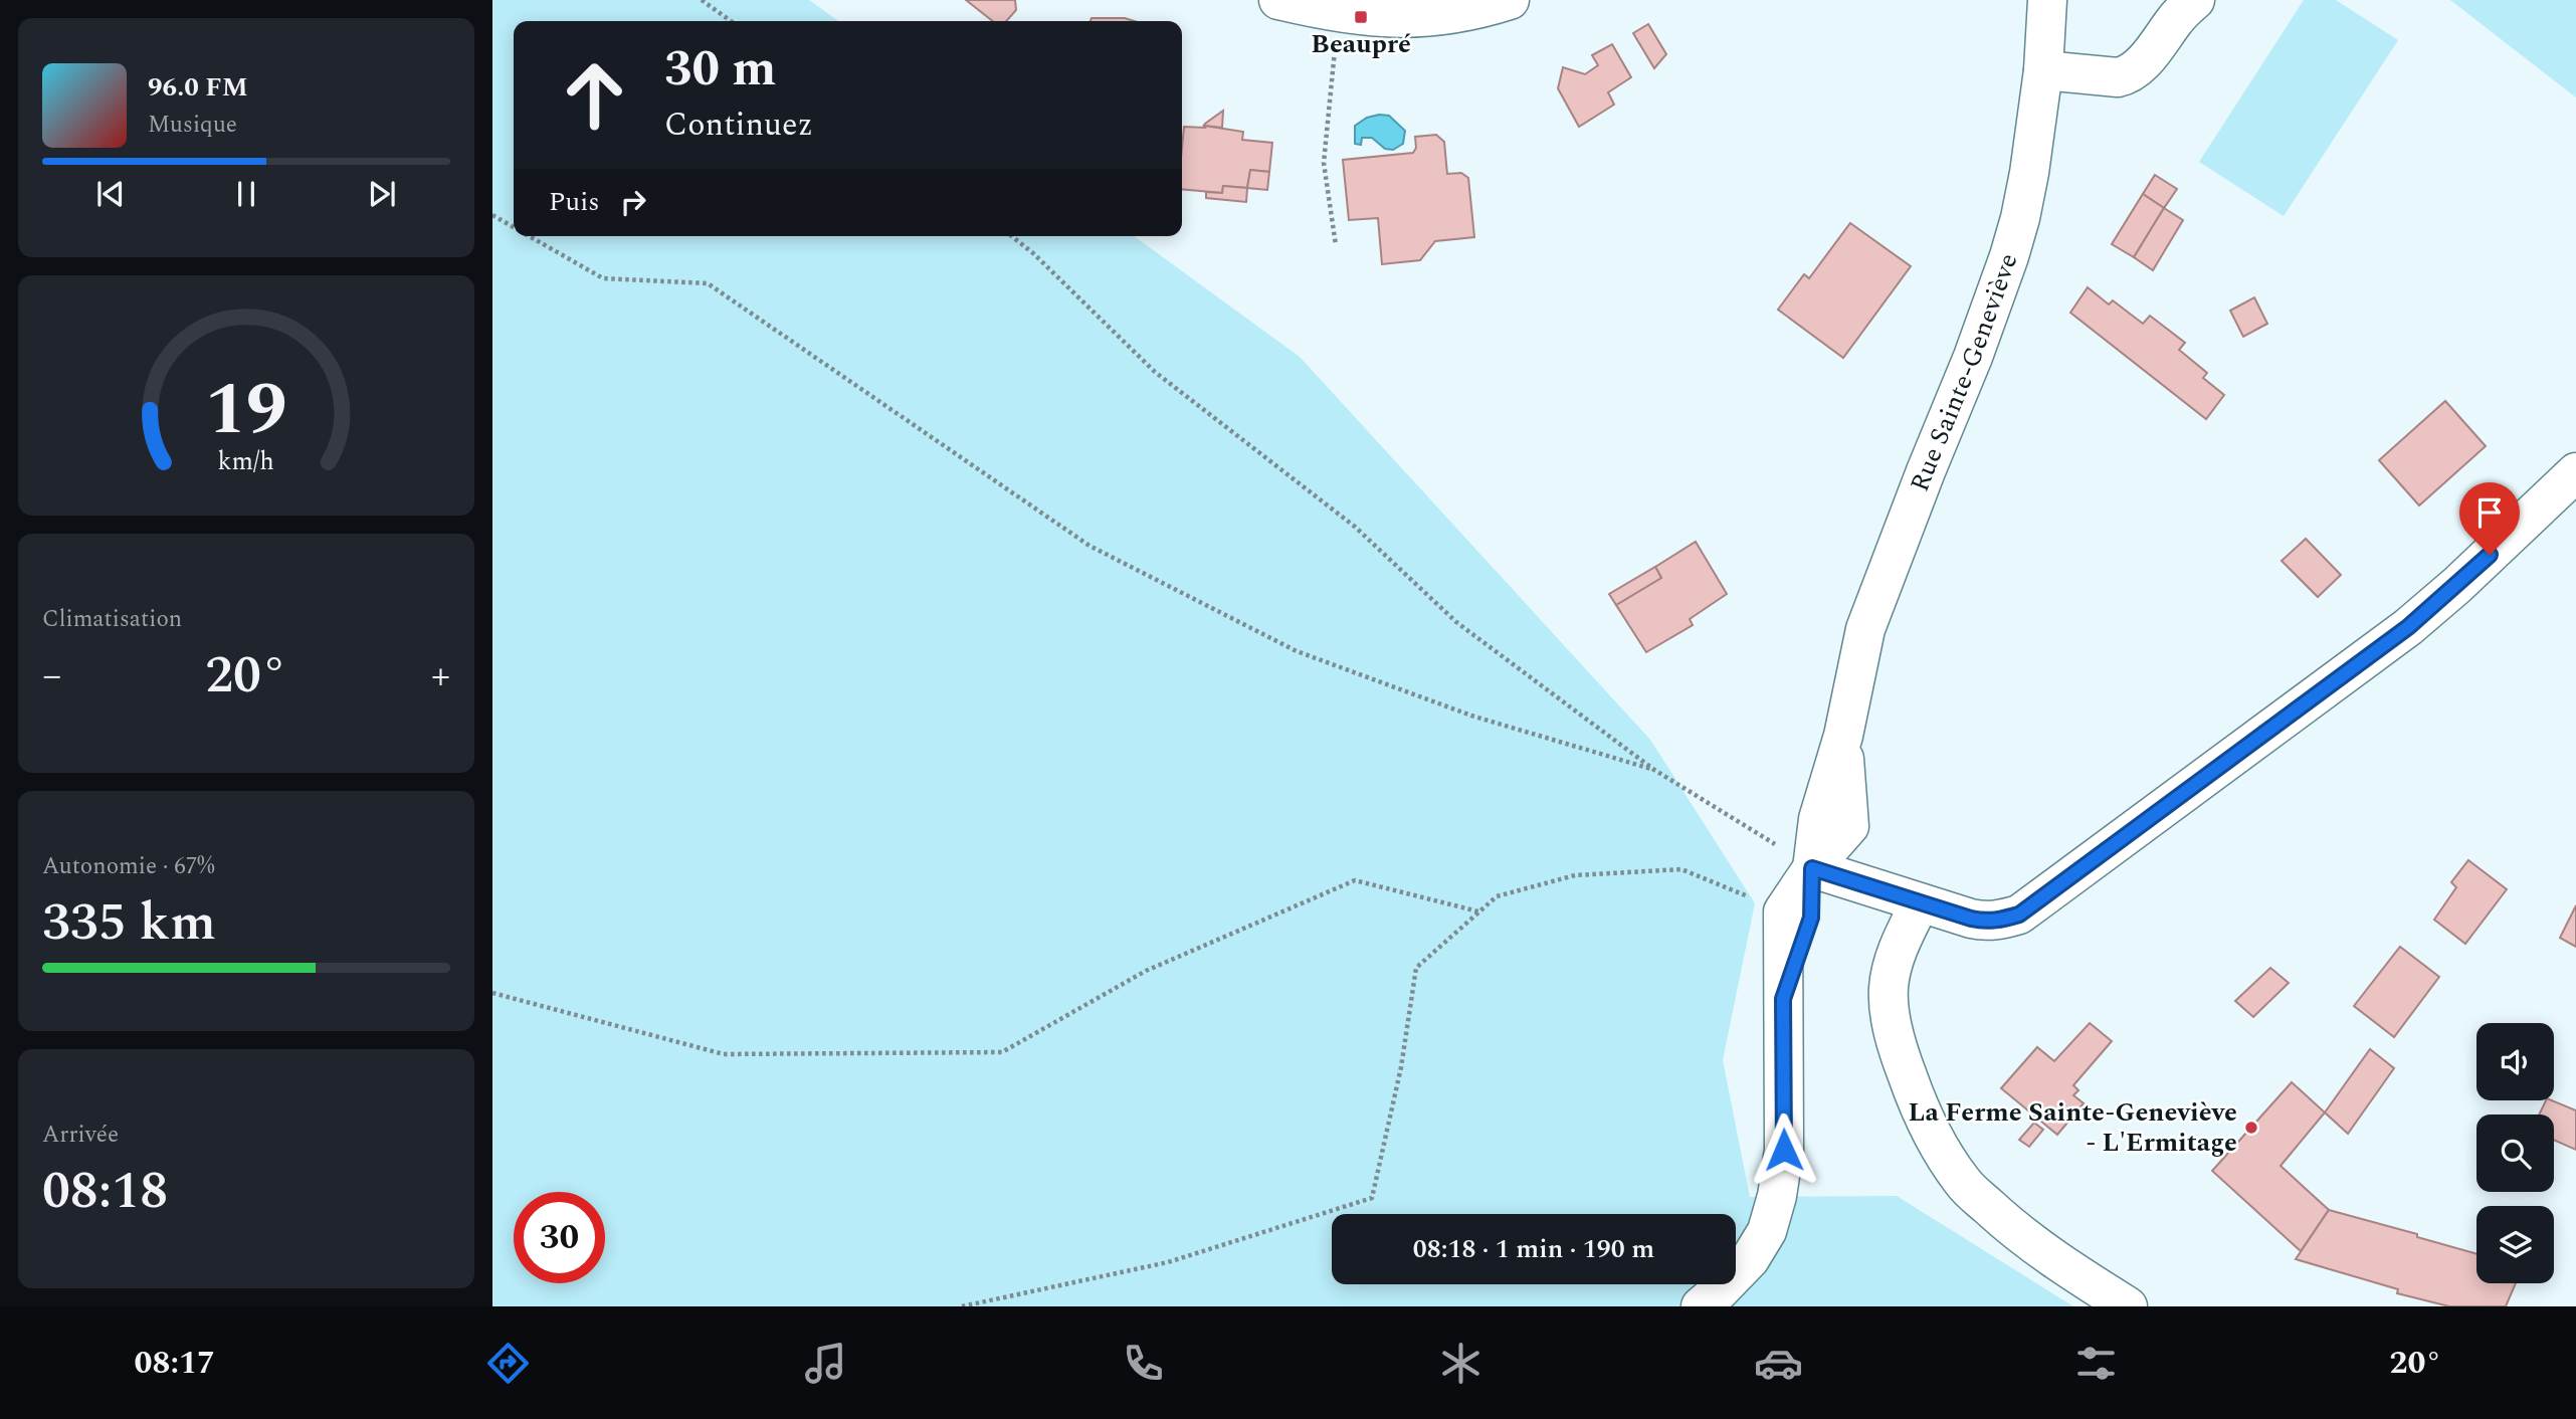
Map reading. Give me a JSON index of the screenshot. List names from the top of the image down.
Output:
{
  "streets": {
    "street": ["Rue Sainte-Geneviève"]
  },
  "places": {
    "transit": ["Beaupré"],
    "other": ["La Ferme Sainte-Geneviève - L'Ermitage"]
  },
  "page": {
    "turn": ["30 m", "Continuez"],
    "song": ["96.0 FM", "Musique"],
    "then": "Puis",
    "tile": [
      "Climatisation",
      ["Autonomie · 67%", "335 km"],
      ["Arrivée", "08:18"]
    ],
    "heat": ["−", "20°", "+"],
    "limit": "30",
    "trip": "08:18 · 1 min · 190 m",
    "tabs": ["08:17", "20°"],
    "gauge": ["19", "km/h"]
  }
}
